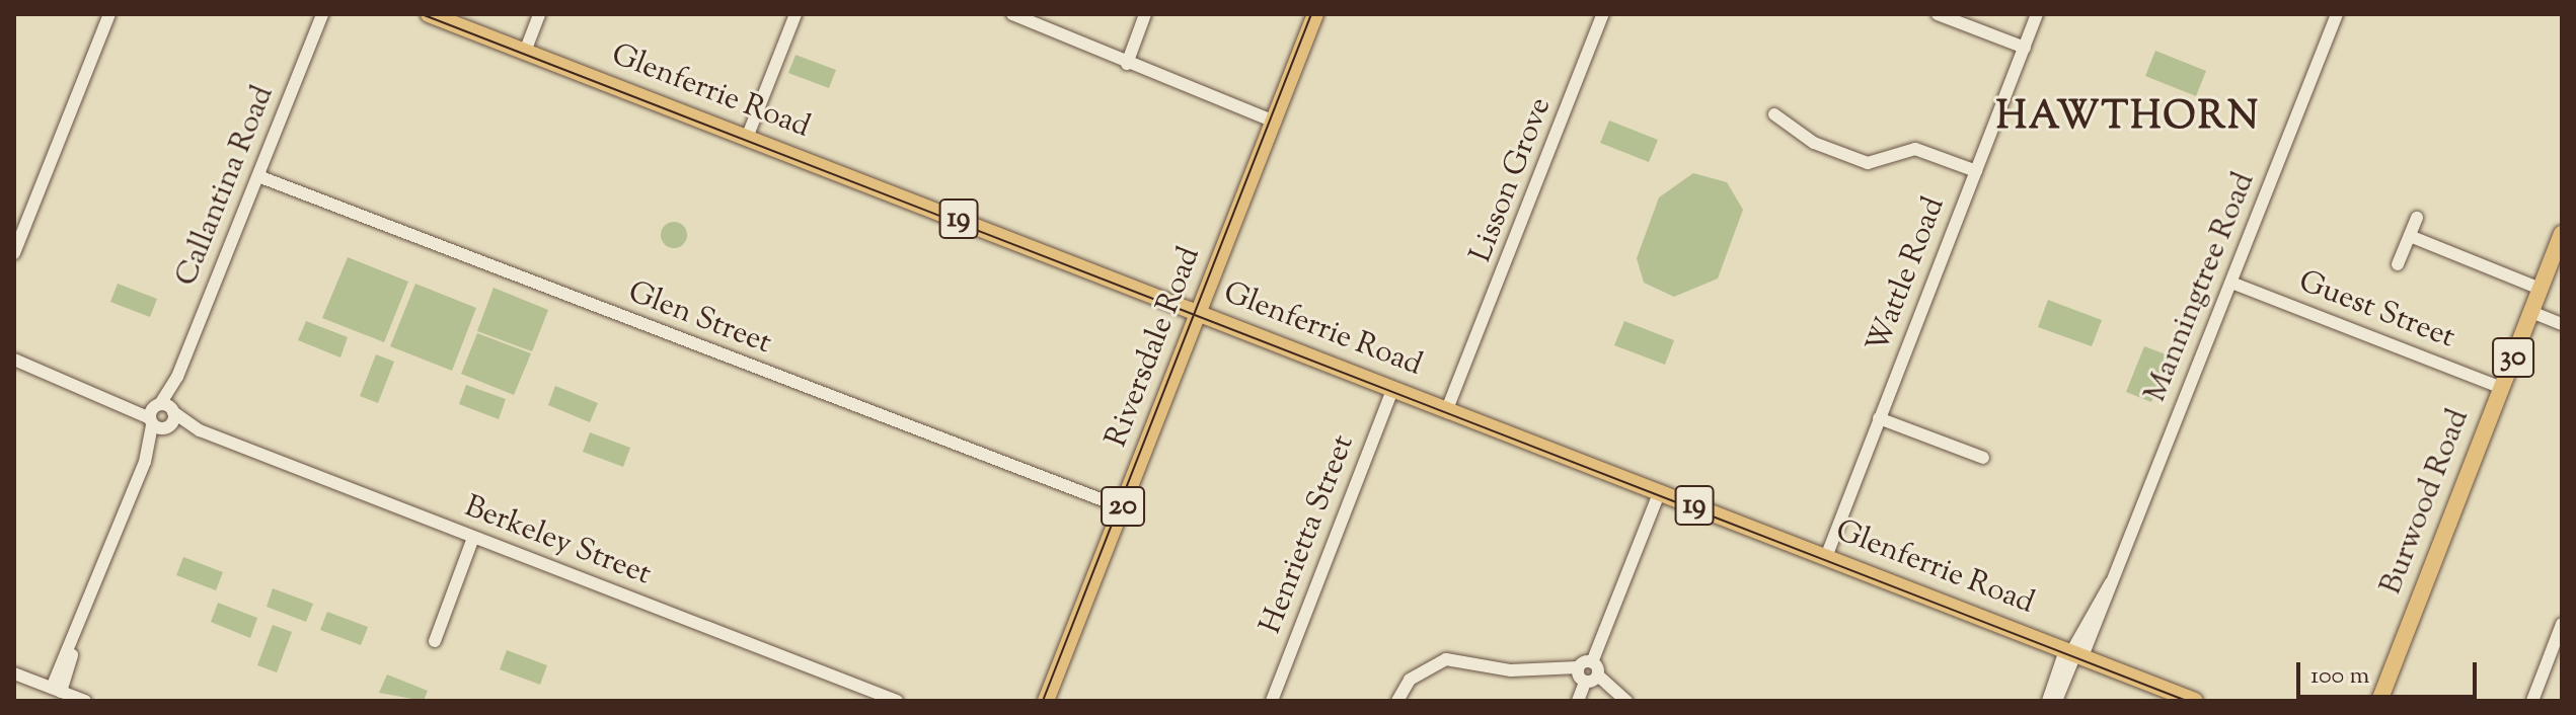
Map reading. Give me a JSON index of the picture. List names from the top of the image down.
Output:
{
  "streets": {
    "main road": [
      "Glenferrie Road",
      "19",
      "Riversdale Road",
      "30",
      "Burwood Road",
      "20"
    ],
    "street": [
      "Lisson Grove",
      "Callantina Road",
      "Wattle Road",
      "Manningtree Road",
      "Guest Street",
      "Glen Street",
      "Henrietta Street",
      "Berkeley Street"
    ]
  },
  "crossings": [
    ["Glenferrie Road", "Lisson Grove"],
    ["Glenferrie Road", "Wattle Road"],
    ["Glenferrie Road", "Manningtree Road"],
    ["Glenferrie Road", "Riversdale Road"],
    ["Glenferrie Road", "Henrietta Street"],
    ["Callantina Road", "Glen Street"],
    ["Callantina Road", "Berkeley Street"],
    ["Manningtree Road", "Guest Street"],
    ["Guest Street", "Burwood Road"],
    ["Glen Street", "Riversdale Road"]
  ],
  "districts": ["HAWTHORN"],
  "scale_bar": "100 m"
}
